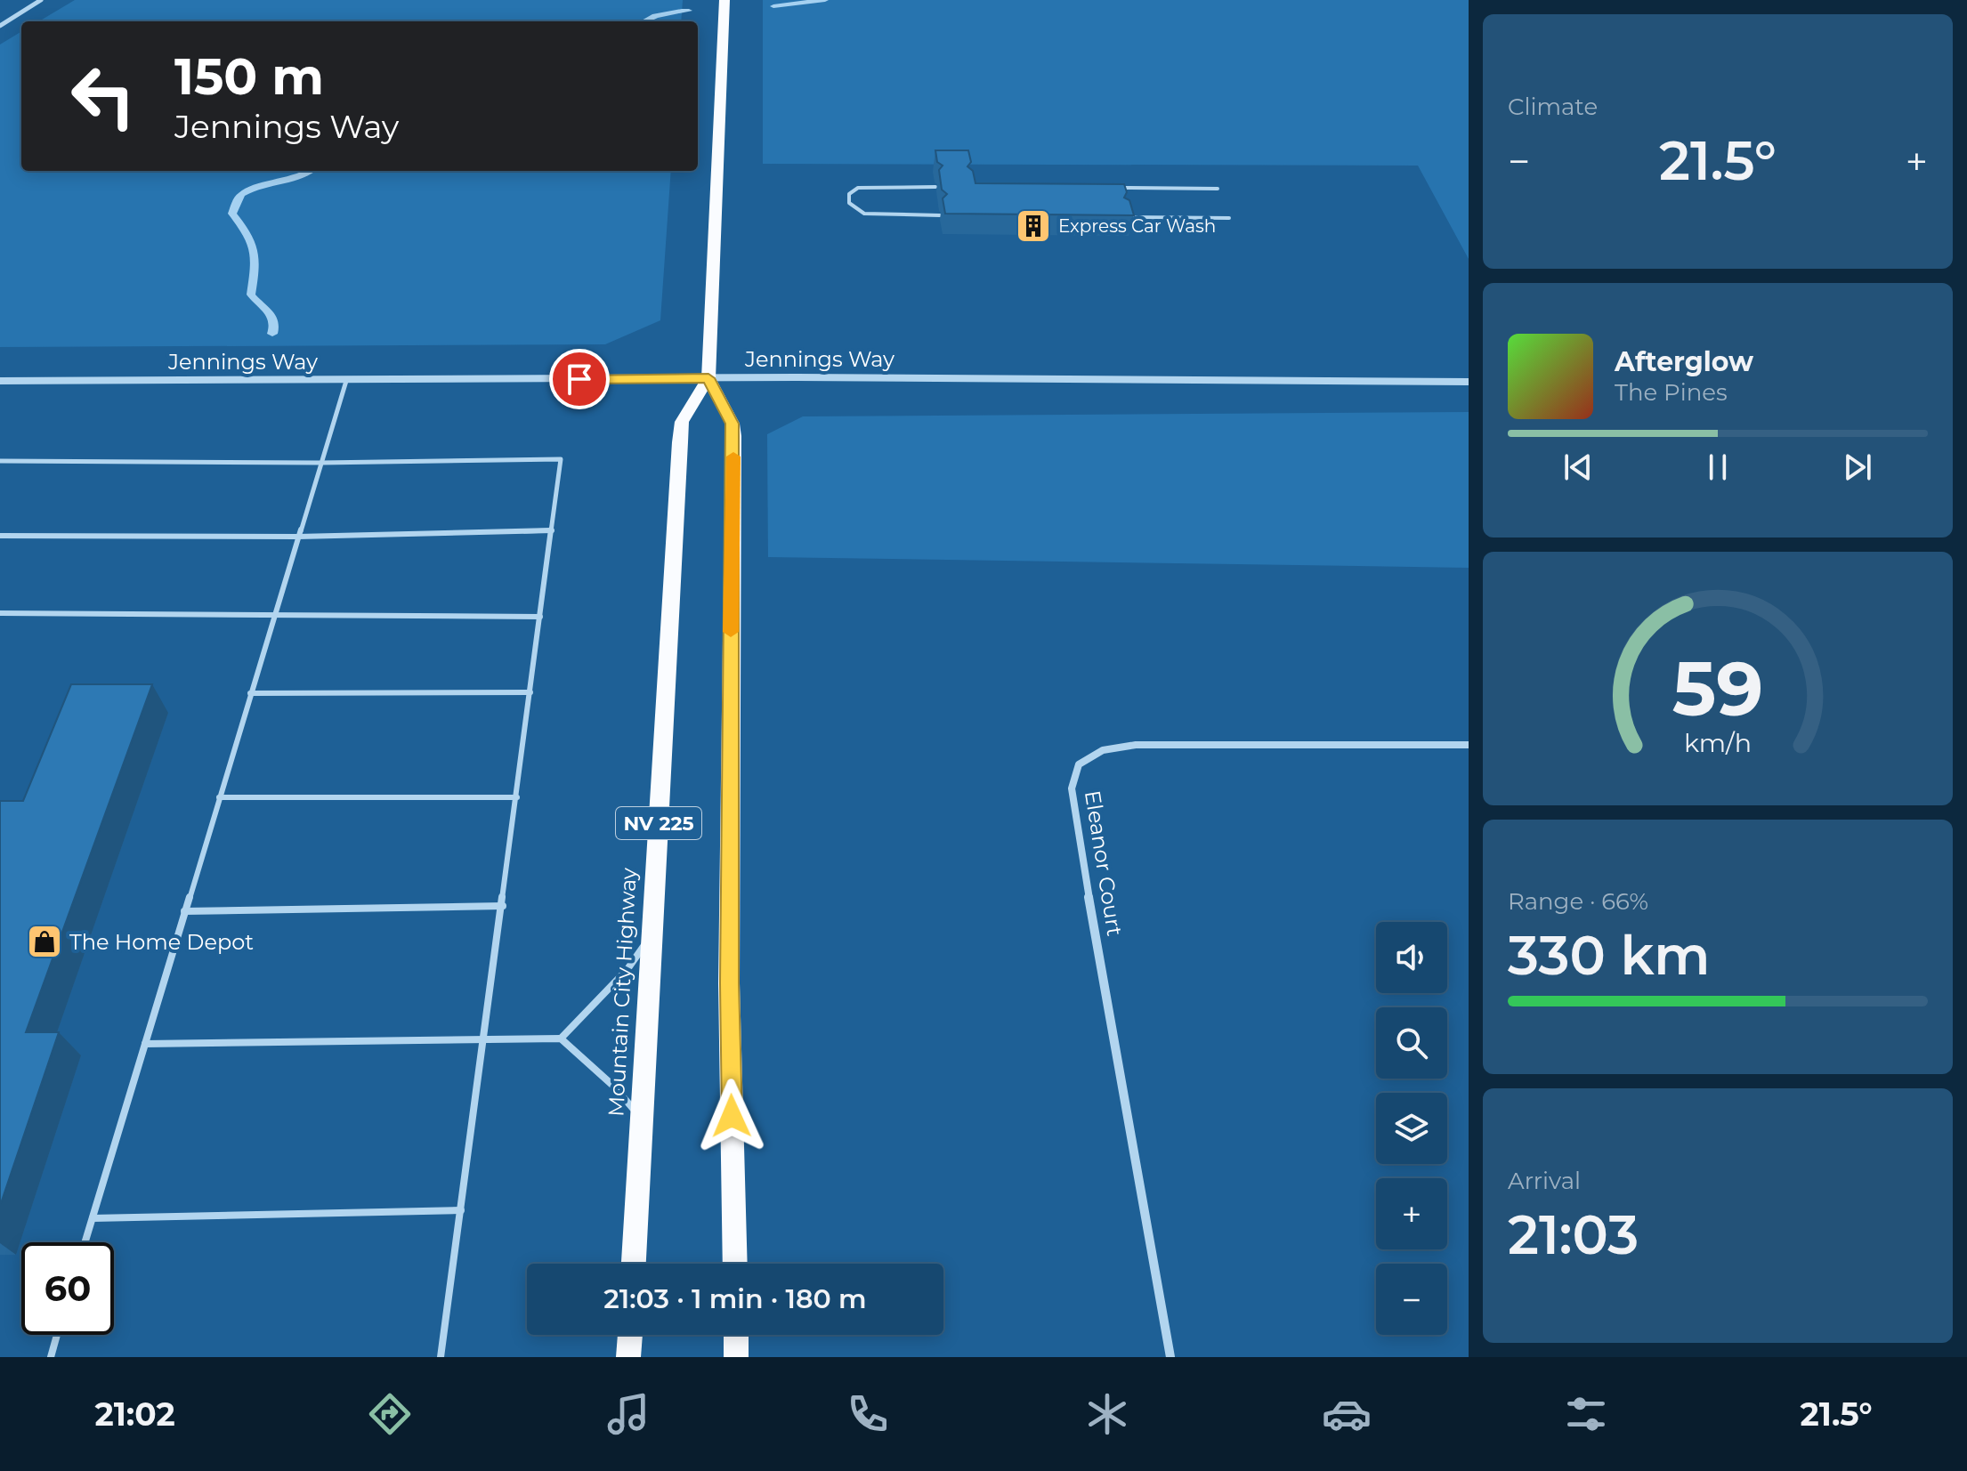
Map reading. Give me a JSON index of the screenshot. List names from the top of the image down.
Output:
{
  "streets": {
    "main road": ["NV 225", "Mountain City Highway"],
    "street": ["Jennings Way", "Eleanor Court"]
  },
  "crossings": [
    ["Jennings Way", "NV 225"],
    ["Jennings Way", "Mountain City Highway"],
    ["NV 225", "Mountain City Highway"]
  ],
  "places": {
    "building": ["Express Car Wash"],
    "shop": ["The Home Depot"]
  },
  "page": {
    "tile": [
      "Climate",
      ["Range · 66%", "330 km"],
      ["Arrival", "21:03"]
    ],
    "turn": ["150 m", "Jennings Way"],
    "heat": ["−", "21.5°", "+"],
    "song": ["Afterglow", "The Pines"],
    "map_buttons": ["+", "−"],
    "limit": "60",
    "trip": "21:03 · 1 min · 180 m",
    "tabs": ["21:02", "21.5°"],
    "gauge": ["59", "km/h"]
  }
}
